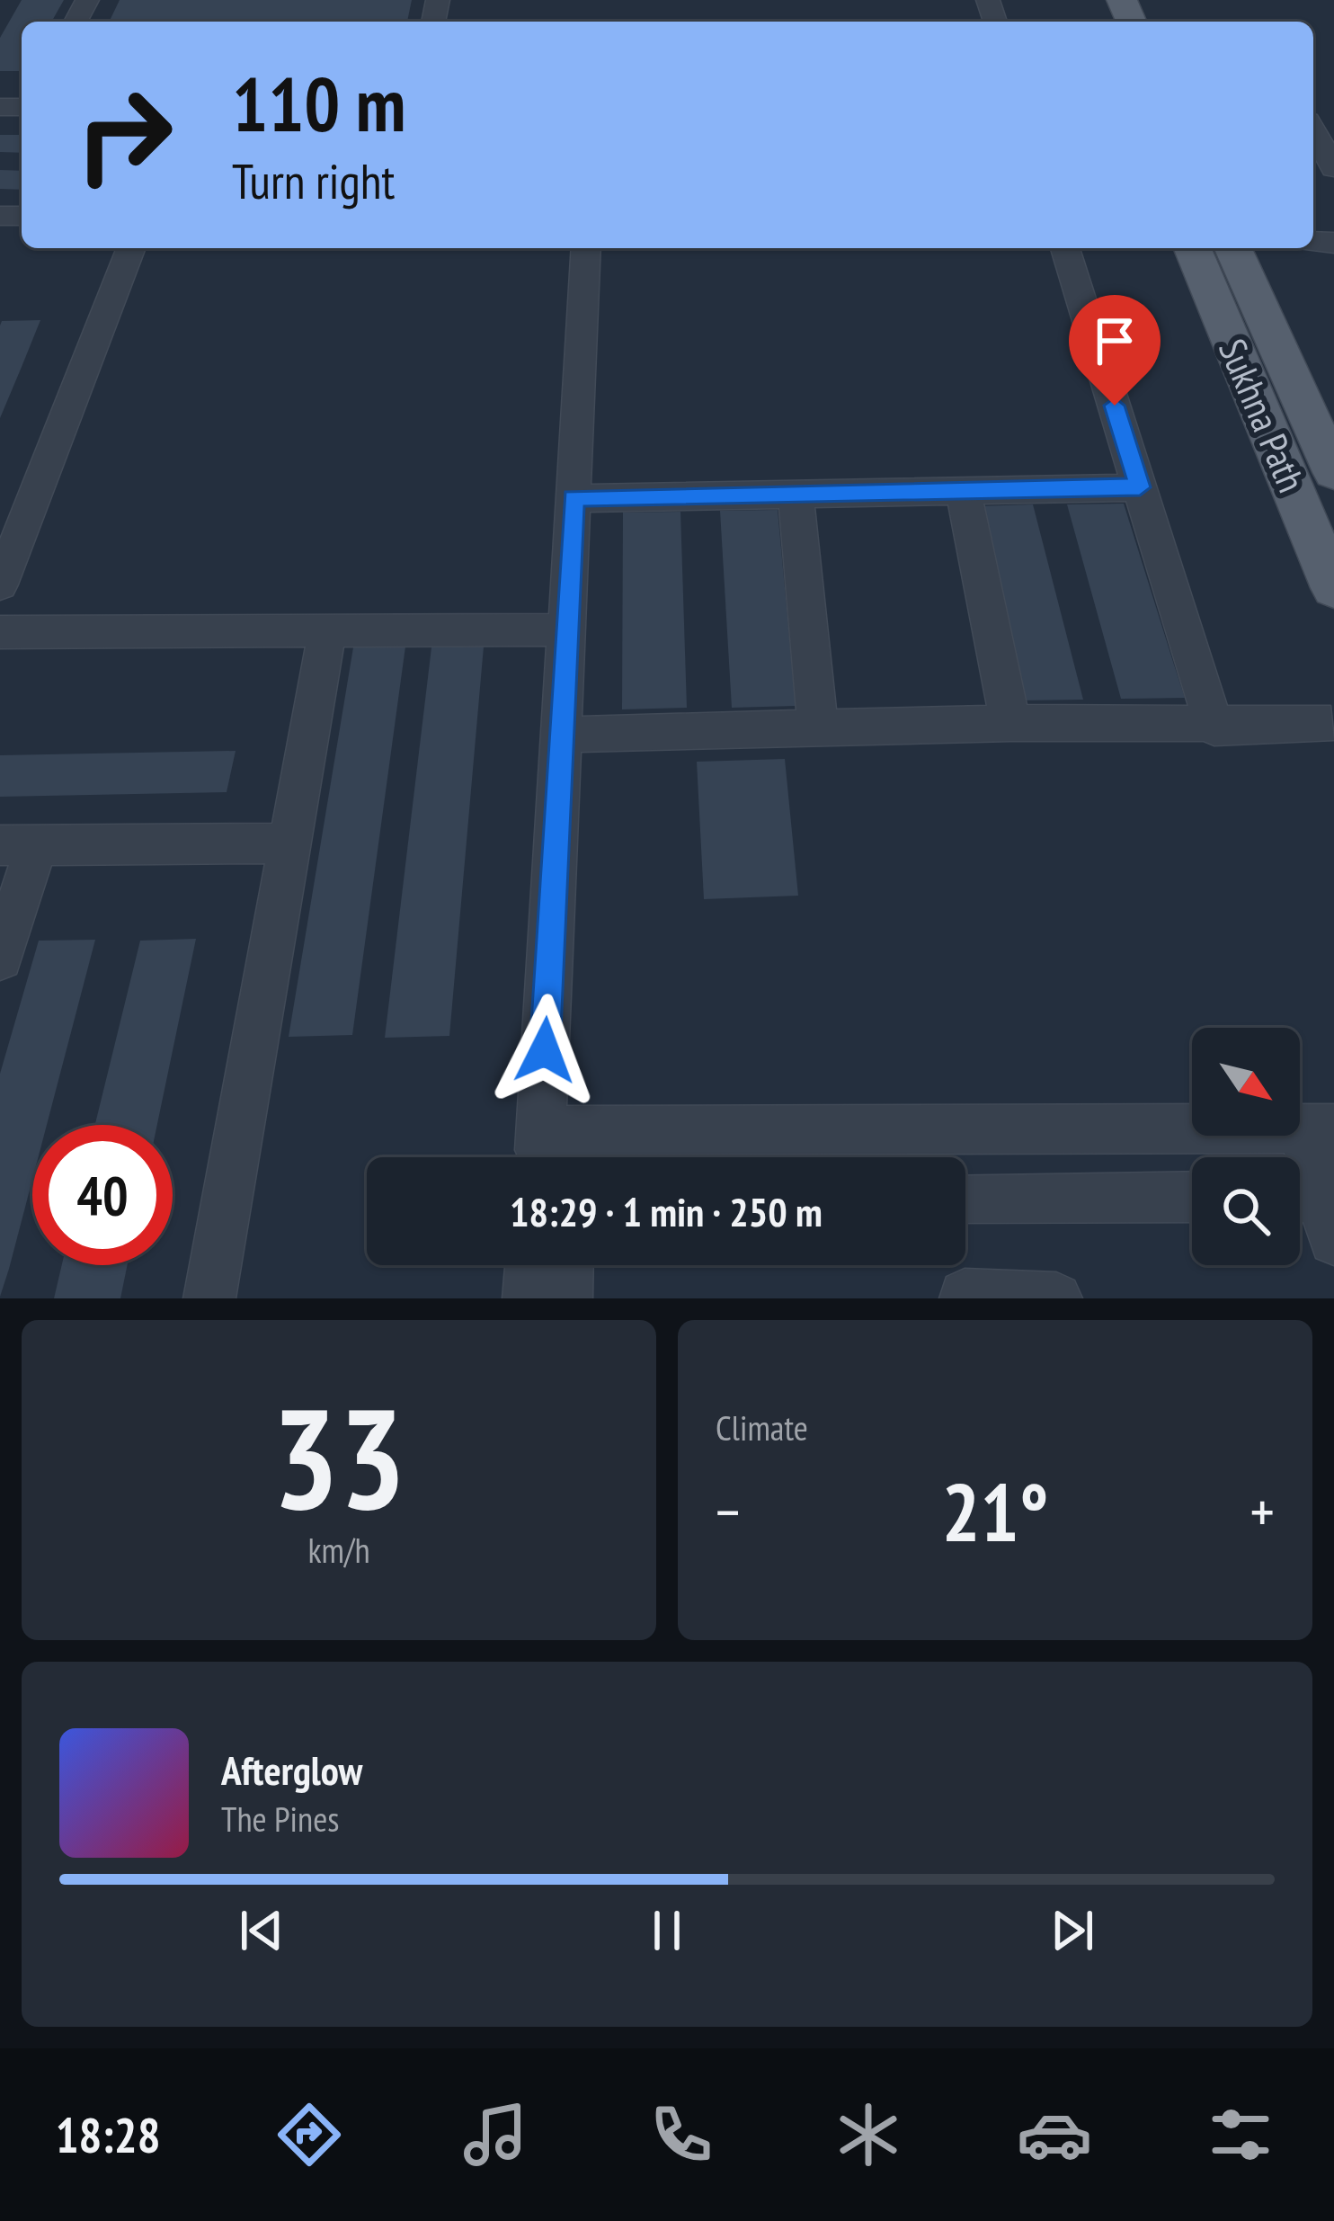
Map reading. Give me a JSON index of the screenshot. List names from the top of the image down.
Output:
{
  "streets": {
    "main road": ["Sukhna Path"]
  },
  "north": "bottom right",
  "page": {
    "turn": ["110 m", "Turn right"],
    "limit": "40",
    "trip": "18:29 · 1 min · 250 m",
    "tile": [
      ["33", "km/h"],
      "Climate"
    ],
    "heat": ["−", "21°", "+"],
    "song": ["Afterglow", "The Pines"],
    "tabs": "18:28"
  }
}
